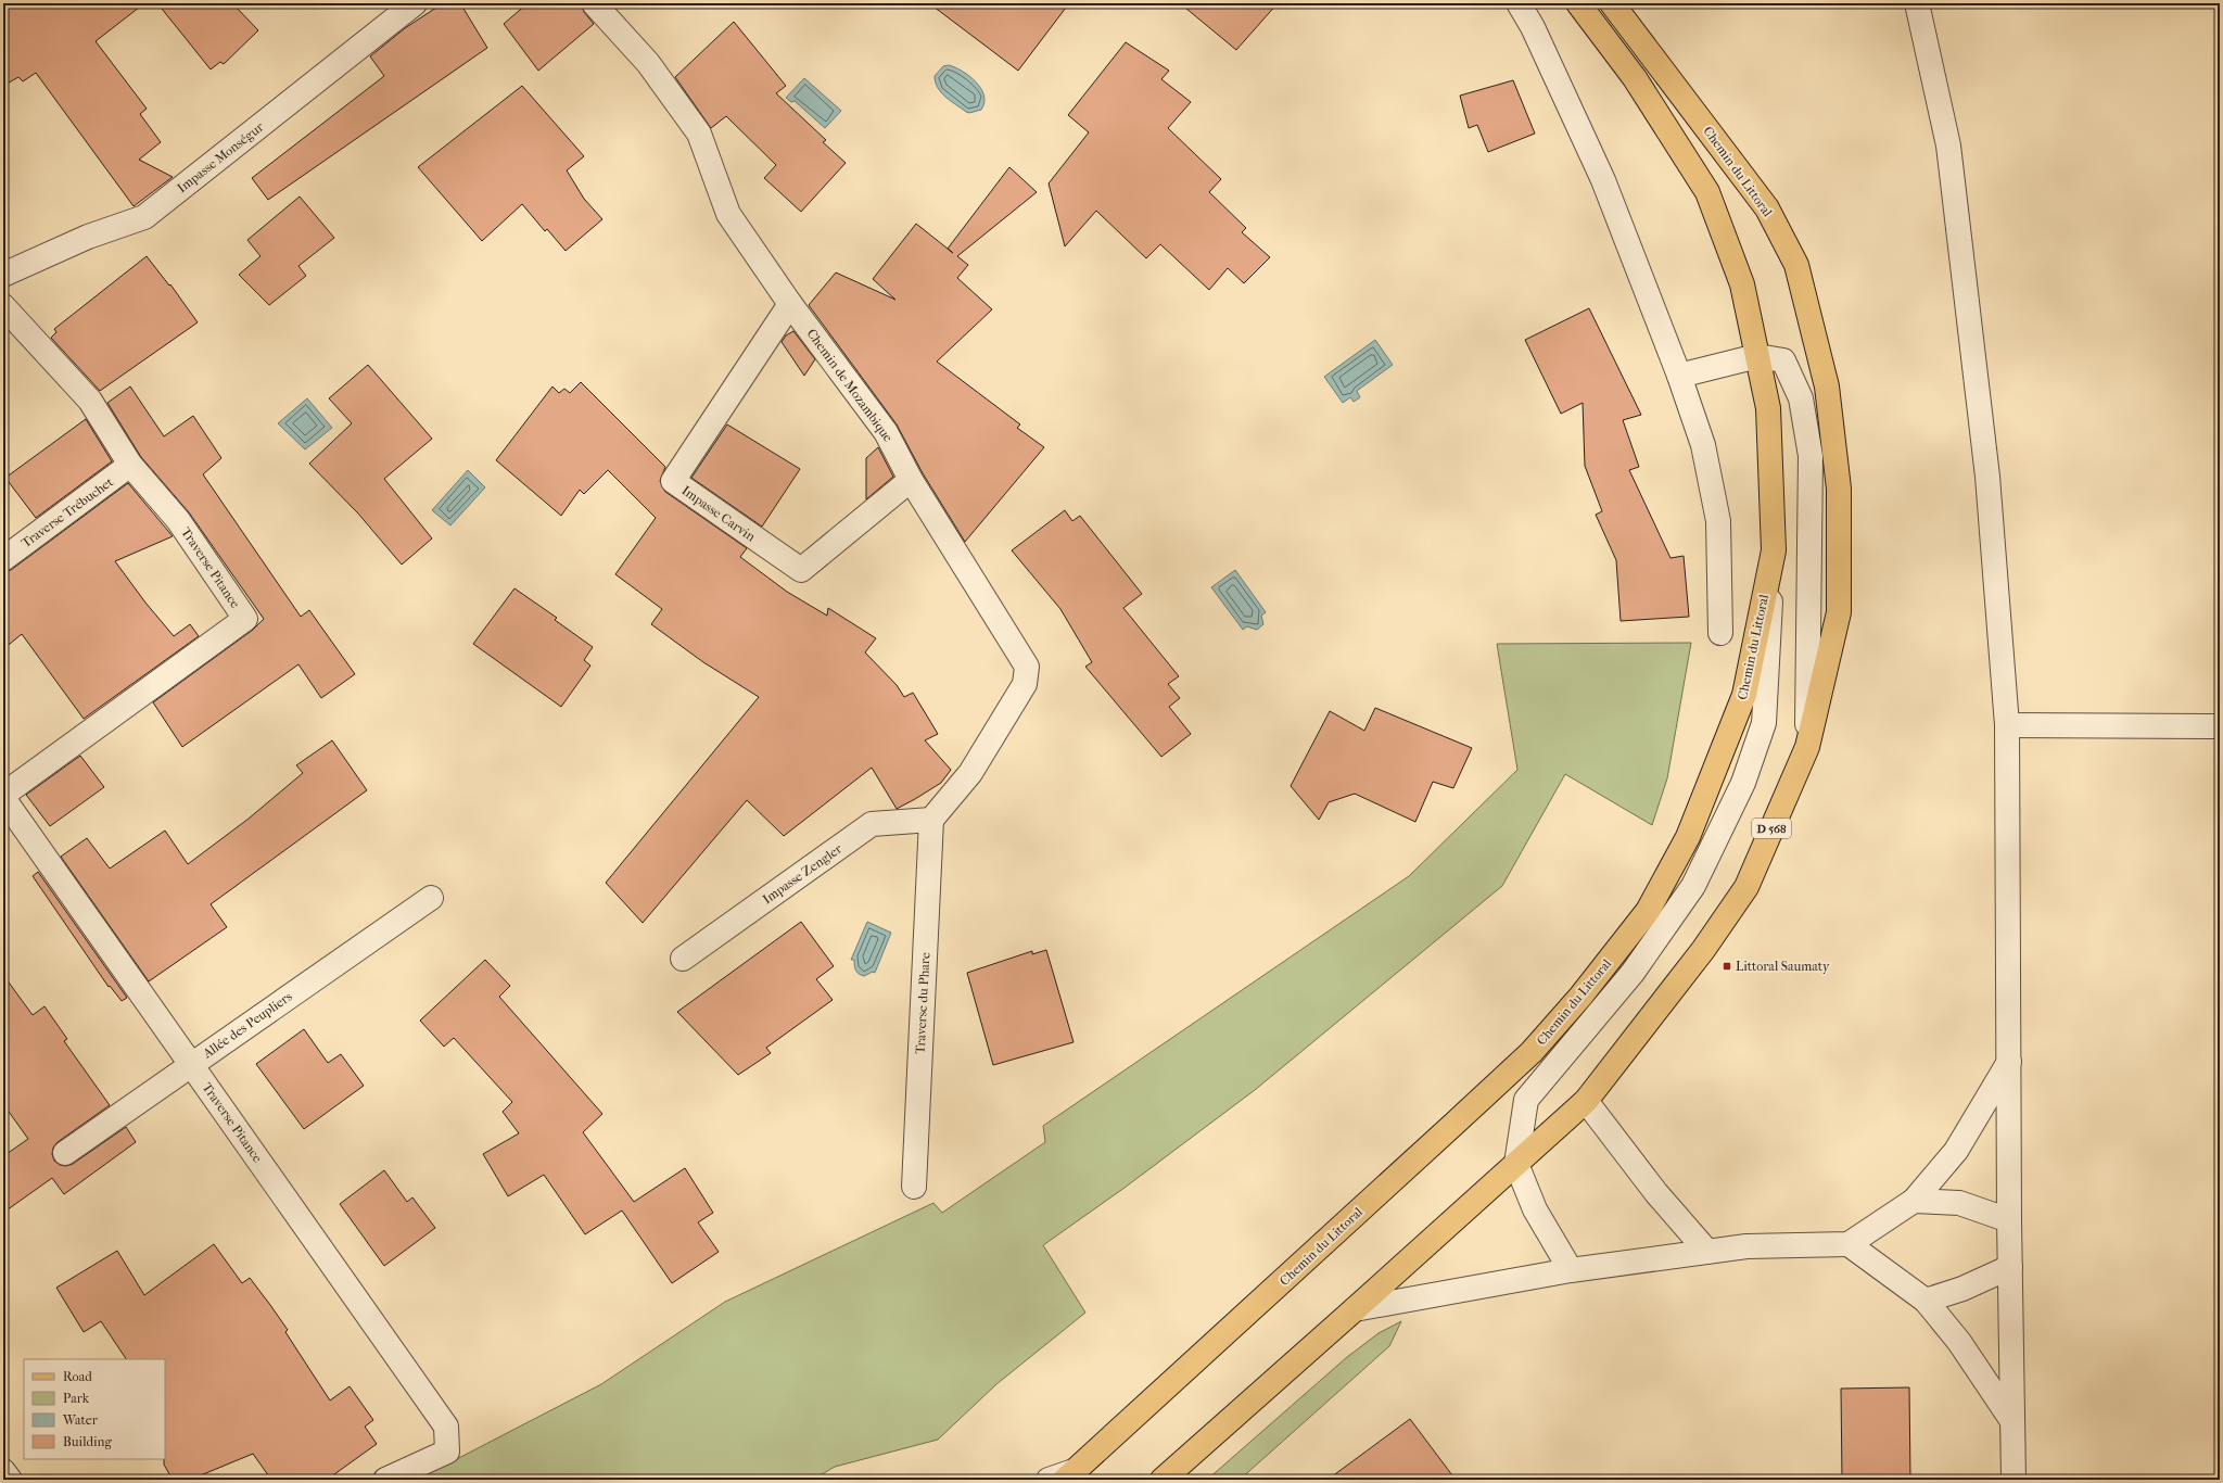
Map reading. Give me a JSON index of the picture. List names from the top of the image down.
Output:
{
  "streets": {
    "main road": ["Chemin du Littoral", "D 568"],
    "street": [
      "Impasse Monségur",
      "Chemin de Mozambique",
      "Traverse Trébuchet",
      "Impasse Carvin",
      "Traverse Pitance",
      "Impasse Zengler",
      "Traverse du Phare",
      "Allée des Peupliers"
    ]
  },
  "crossings": [
    ["Chemin de Mozambique", "Impasse Carvin"],
    ["Chemin de Mozambique", "Impasse Zengler"],
    ["Chemin de Mozambique", "Traverse du Phare"],
    ["Traverse Trébuchet", "Traverse Pitance"],
    ["Traverse Pitance", "Allée des Peupliers"],
    ["Impasse Zengler", "Traverse du Phare"]
  ],
  "places": {
    "transit": ["Littoral Saumaty"]
  },
  "legend": [
    "Road",
    "Park",
    "Water",
    "Building"
  ]
}
